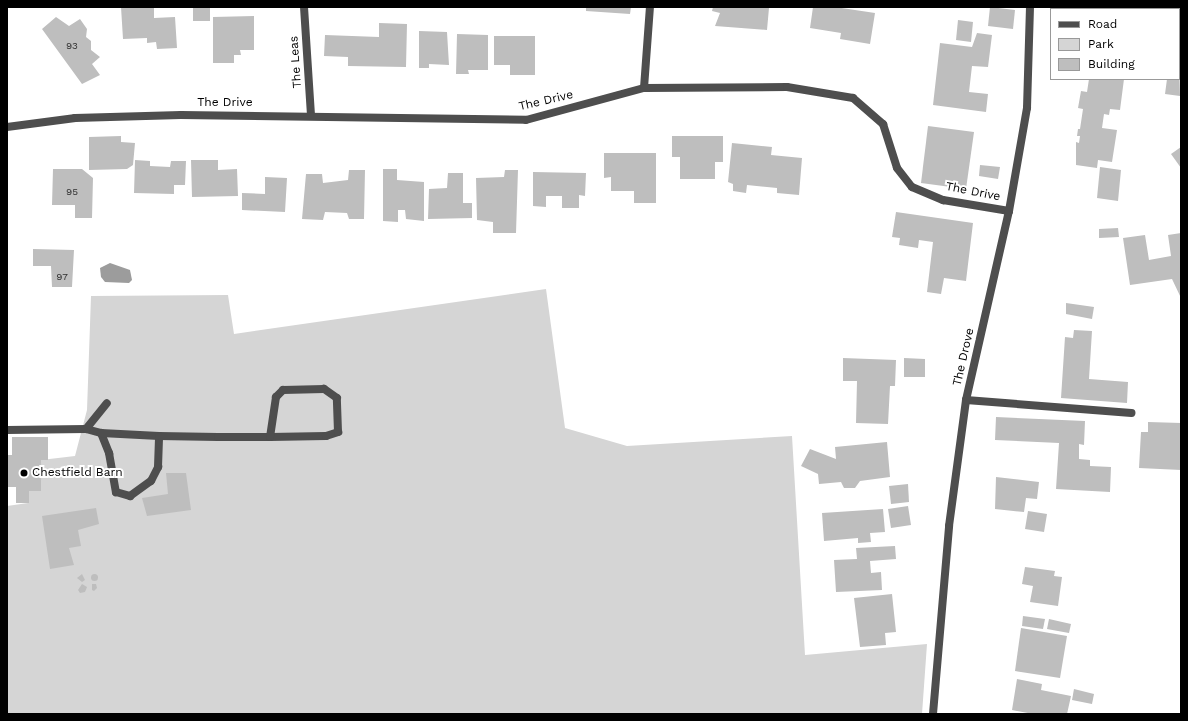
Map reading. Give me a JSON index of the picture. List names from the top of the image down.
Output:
{
  "streets": {
    "street": ["The Leas", "The Drive", "The Drove"]
  },
  "crossings": [
    ["The Leas", "The Drive"],
    ["The Drive", "The Drove"]
  ],
  "places": ["Chestfield Barn"],
  "house_numbers": ["93", "95", "97"],
  "legend": ["Road", "Park", "Building"]
}
